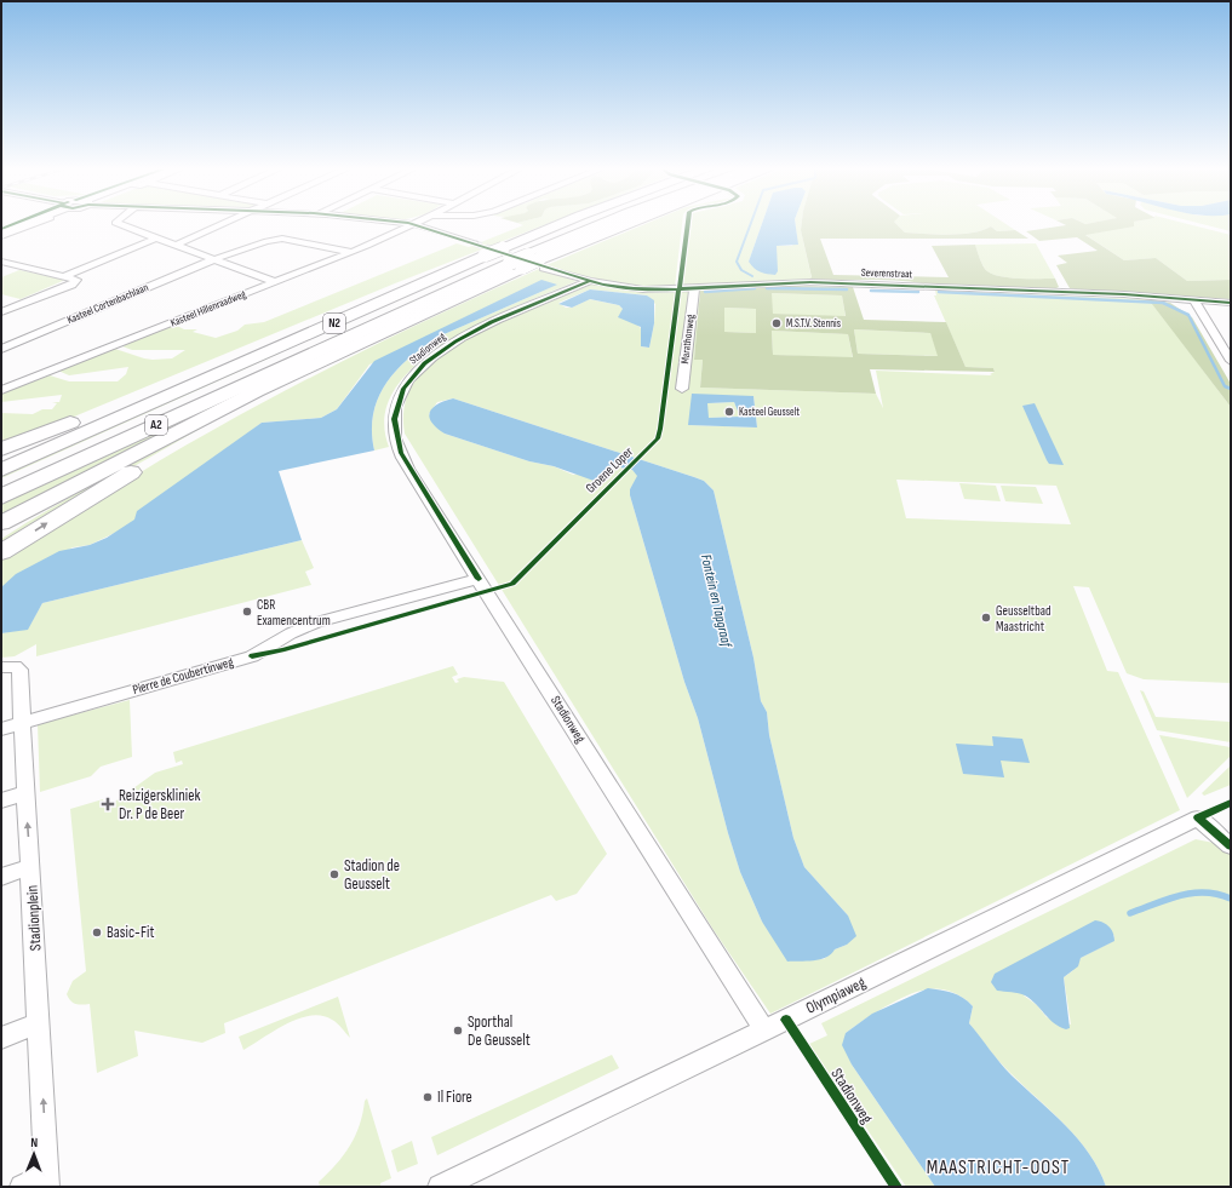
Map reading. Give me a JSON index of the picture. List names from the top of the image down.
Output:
{
  "streets": {
    "highway": ["N2", "A2"],
    "street": [
      "Severenstraat",
      "Kasteel Cortenbachlaan",
      "Kasteel Hillenraadweg",
      "Marathonweg",
      "Stadionweg",
      "Pierre de Coubertinweg",
      "Stadionplein",
      "Olympiaweg"
    ],
    "cycle path": ["Groene Loper"]
  },
  "crossings": [
    ["Severenstraat", "N2"],
    ["Severenstraat", "Marathonweg"],
    ["Severenstraat", "Stadionweg"],
    ["Severenstraat", "A2"],
    ["Kasteel Cortenbachlaan", "Kasteel Hillenraadweg"],
    ["N2", "A2"],
    ["Stadionweg", "Pierre de Coubertinweg"],
    ["Stadionweg", "Olympiaweg"],
    ["Pierre de Coubertinweg", "Stadionplein"]
  ],
  "one_way": ["Stadionplein"],
  "districts": ["MAASTRICHT-OOST"],
  "water": ["Fontein en Tapgraaf"],
  "places": {
    "other": [
      "M.S.T.V. Stennis",
      "Kasteel Geusselt",
      "CBR Examencentrum",
      "Geusseltbad Maastricht",
      "Stadion de Geusselt",
      "Basic-Fit",
      "Sporthal De Geusselt",
      "Il Fiore"
    ],
    "health": ["Reizigerskliniek Dr. P de Beer"]
  },
  "north": "top"
}
